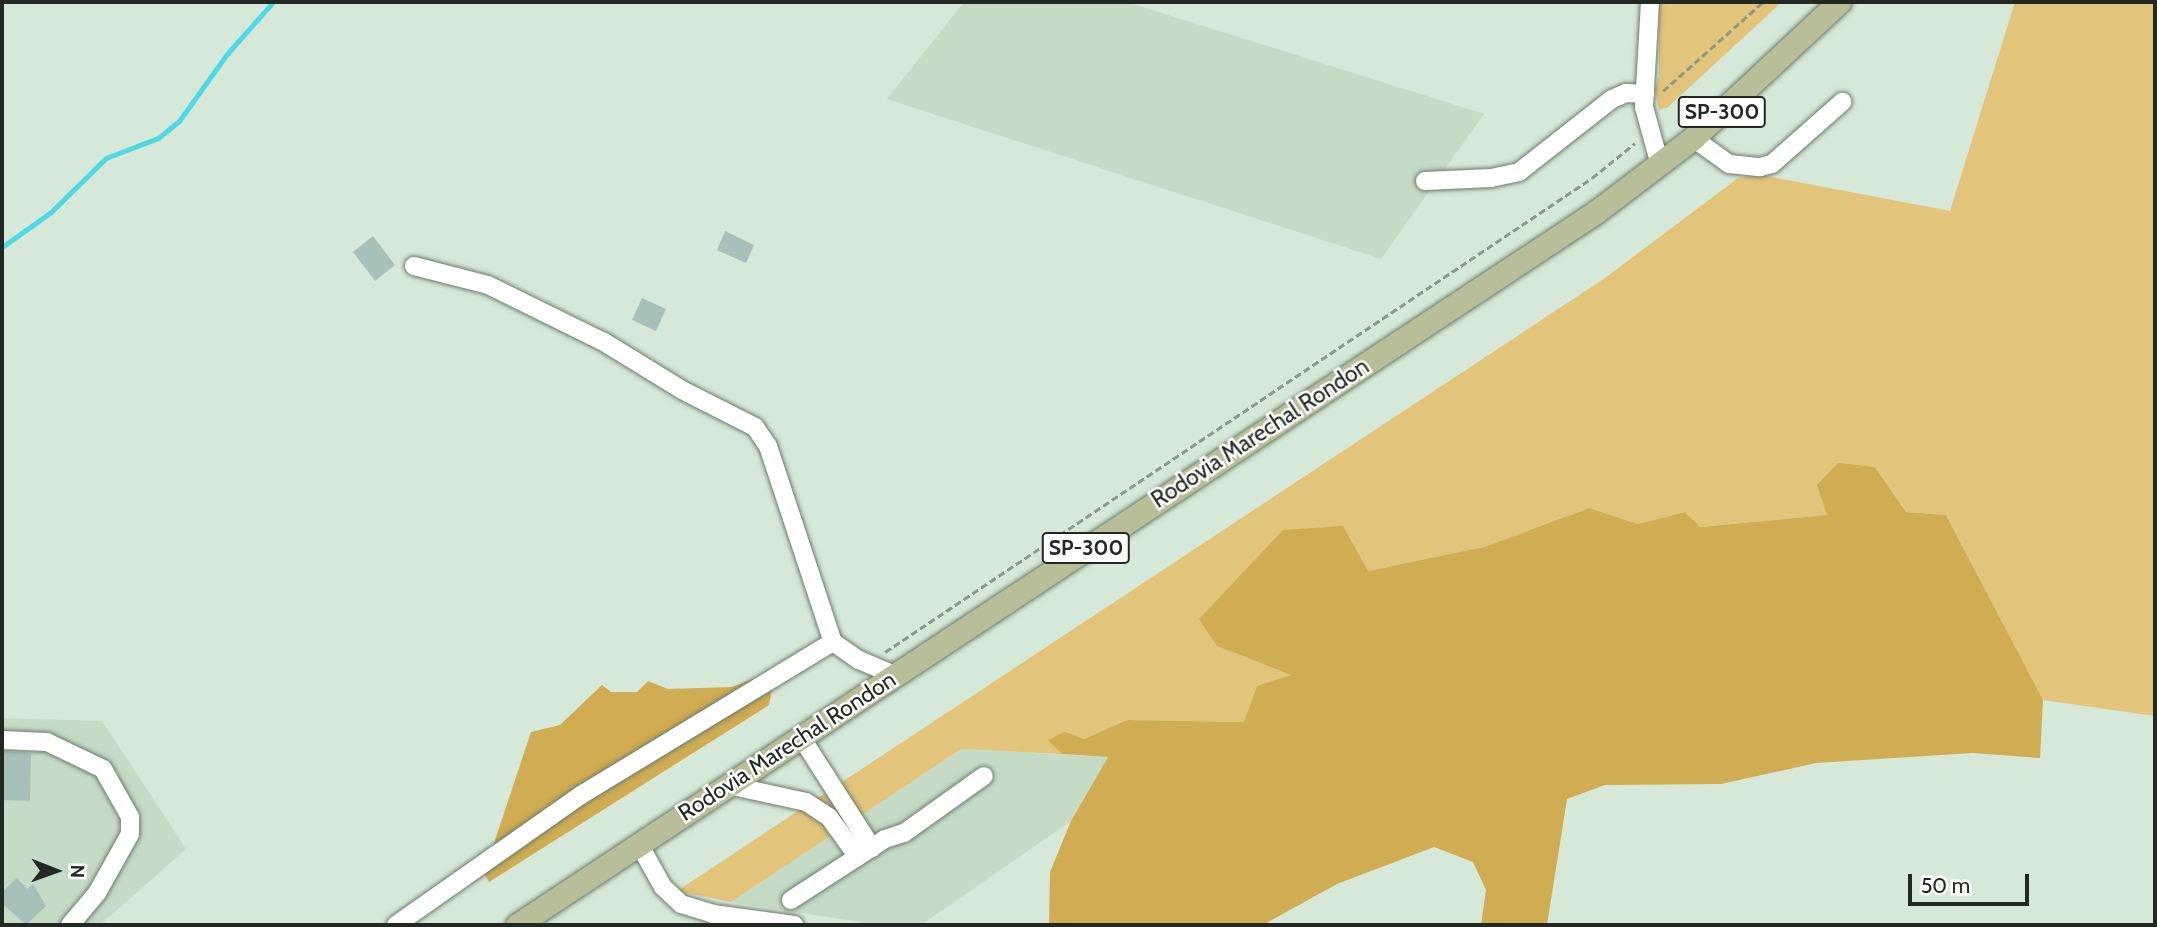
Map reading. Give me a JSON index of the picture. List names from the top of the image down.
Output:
{
  "streets": {
    "main road": ["SP-300", "Rodovia Marechal Rondon"]
  },
  "scale_bar": "50 m",
  "north": "right"
}
